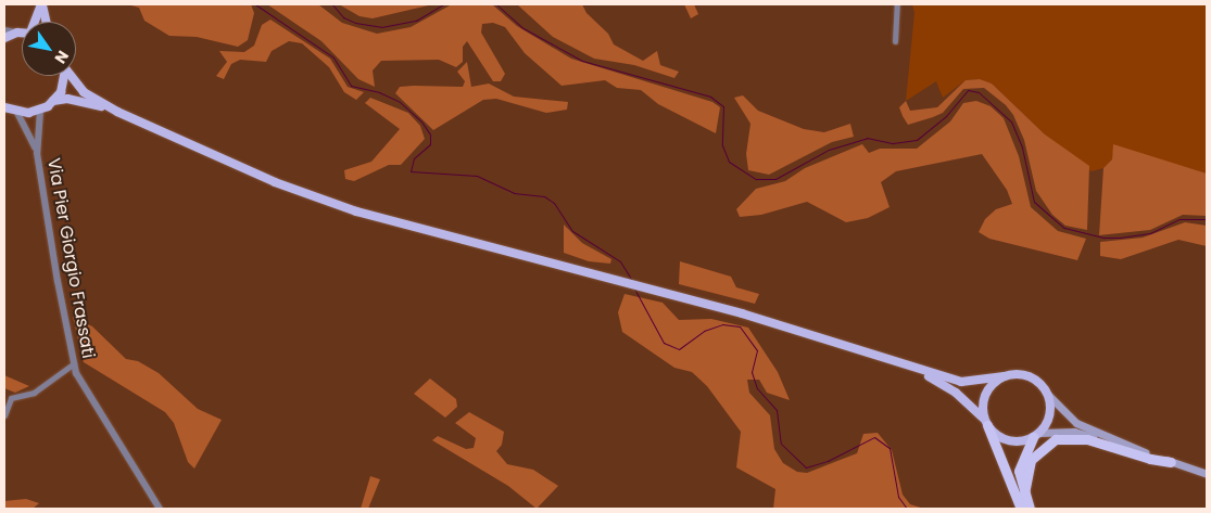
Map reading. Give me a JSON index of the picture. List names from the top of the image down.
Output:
{
  "streets": {
    "street": ["Via Pier Giorgio Frassati"]
  },
  "north": "bottom right"
}
